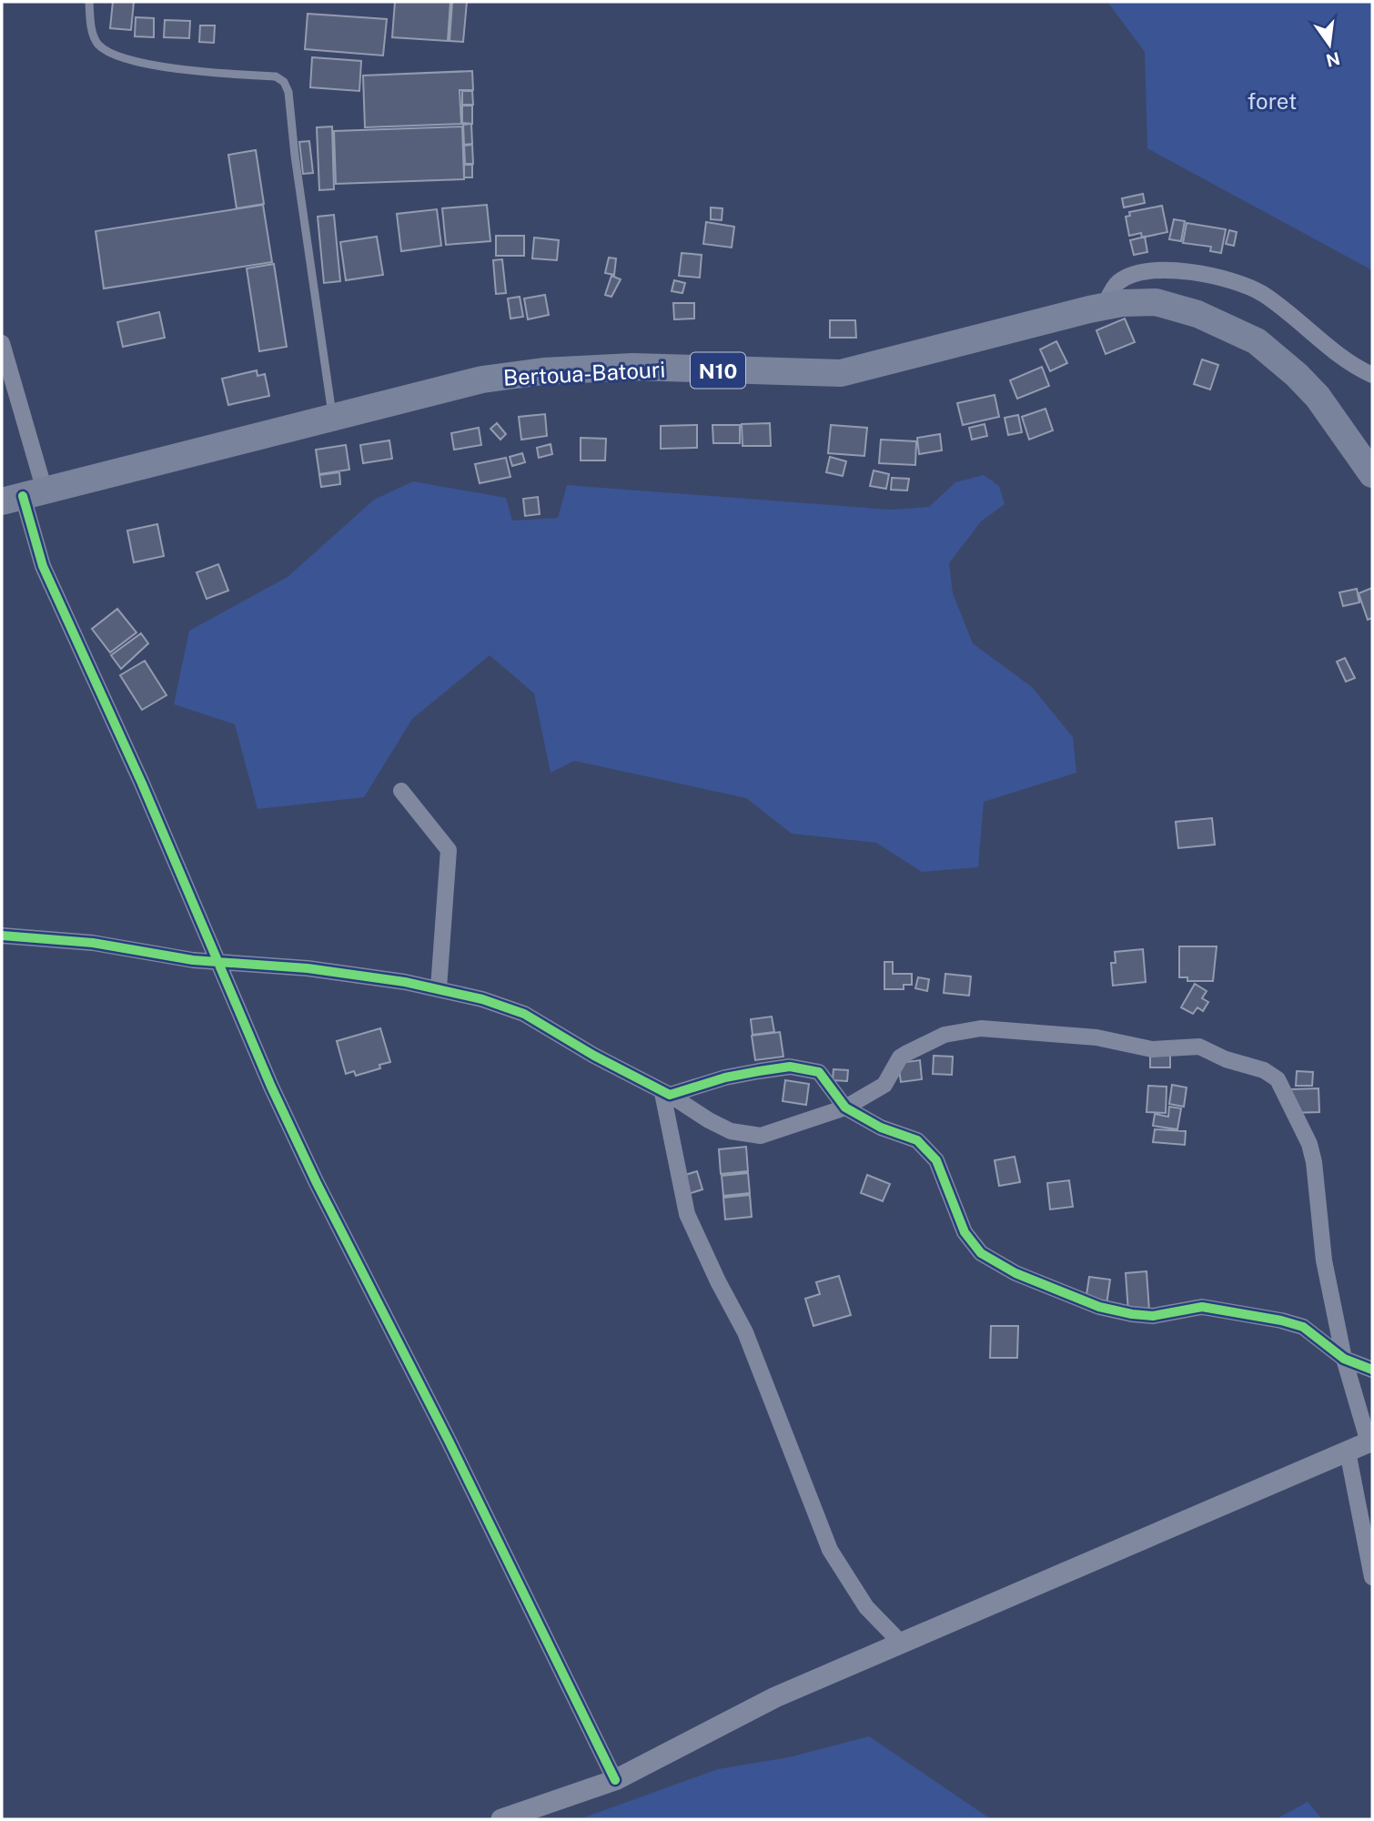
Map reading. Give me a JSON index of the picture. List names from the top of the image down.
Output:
{
  "streets": {
    "highway": ["N10", "Bertoua-Batouri"]
  },
  "parks": ["foret"],
  "north": "bottom"
}
